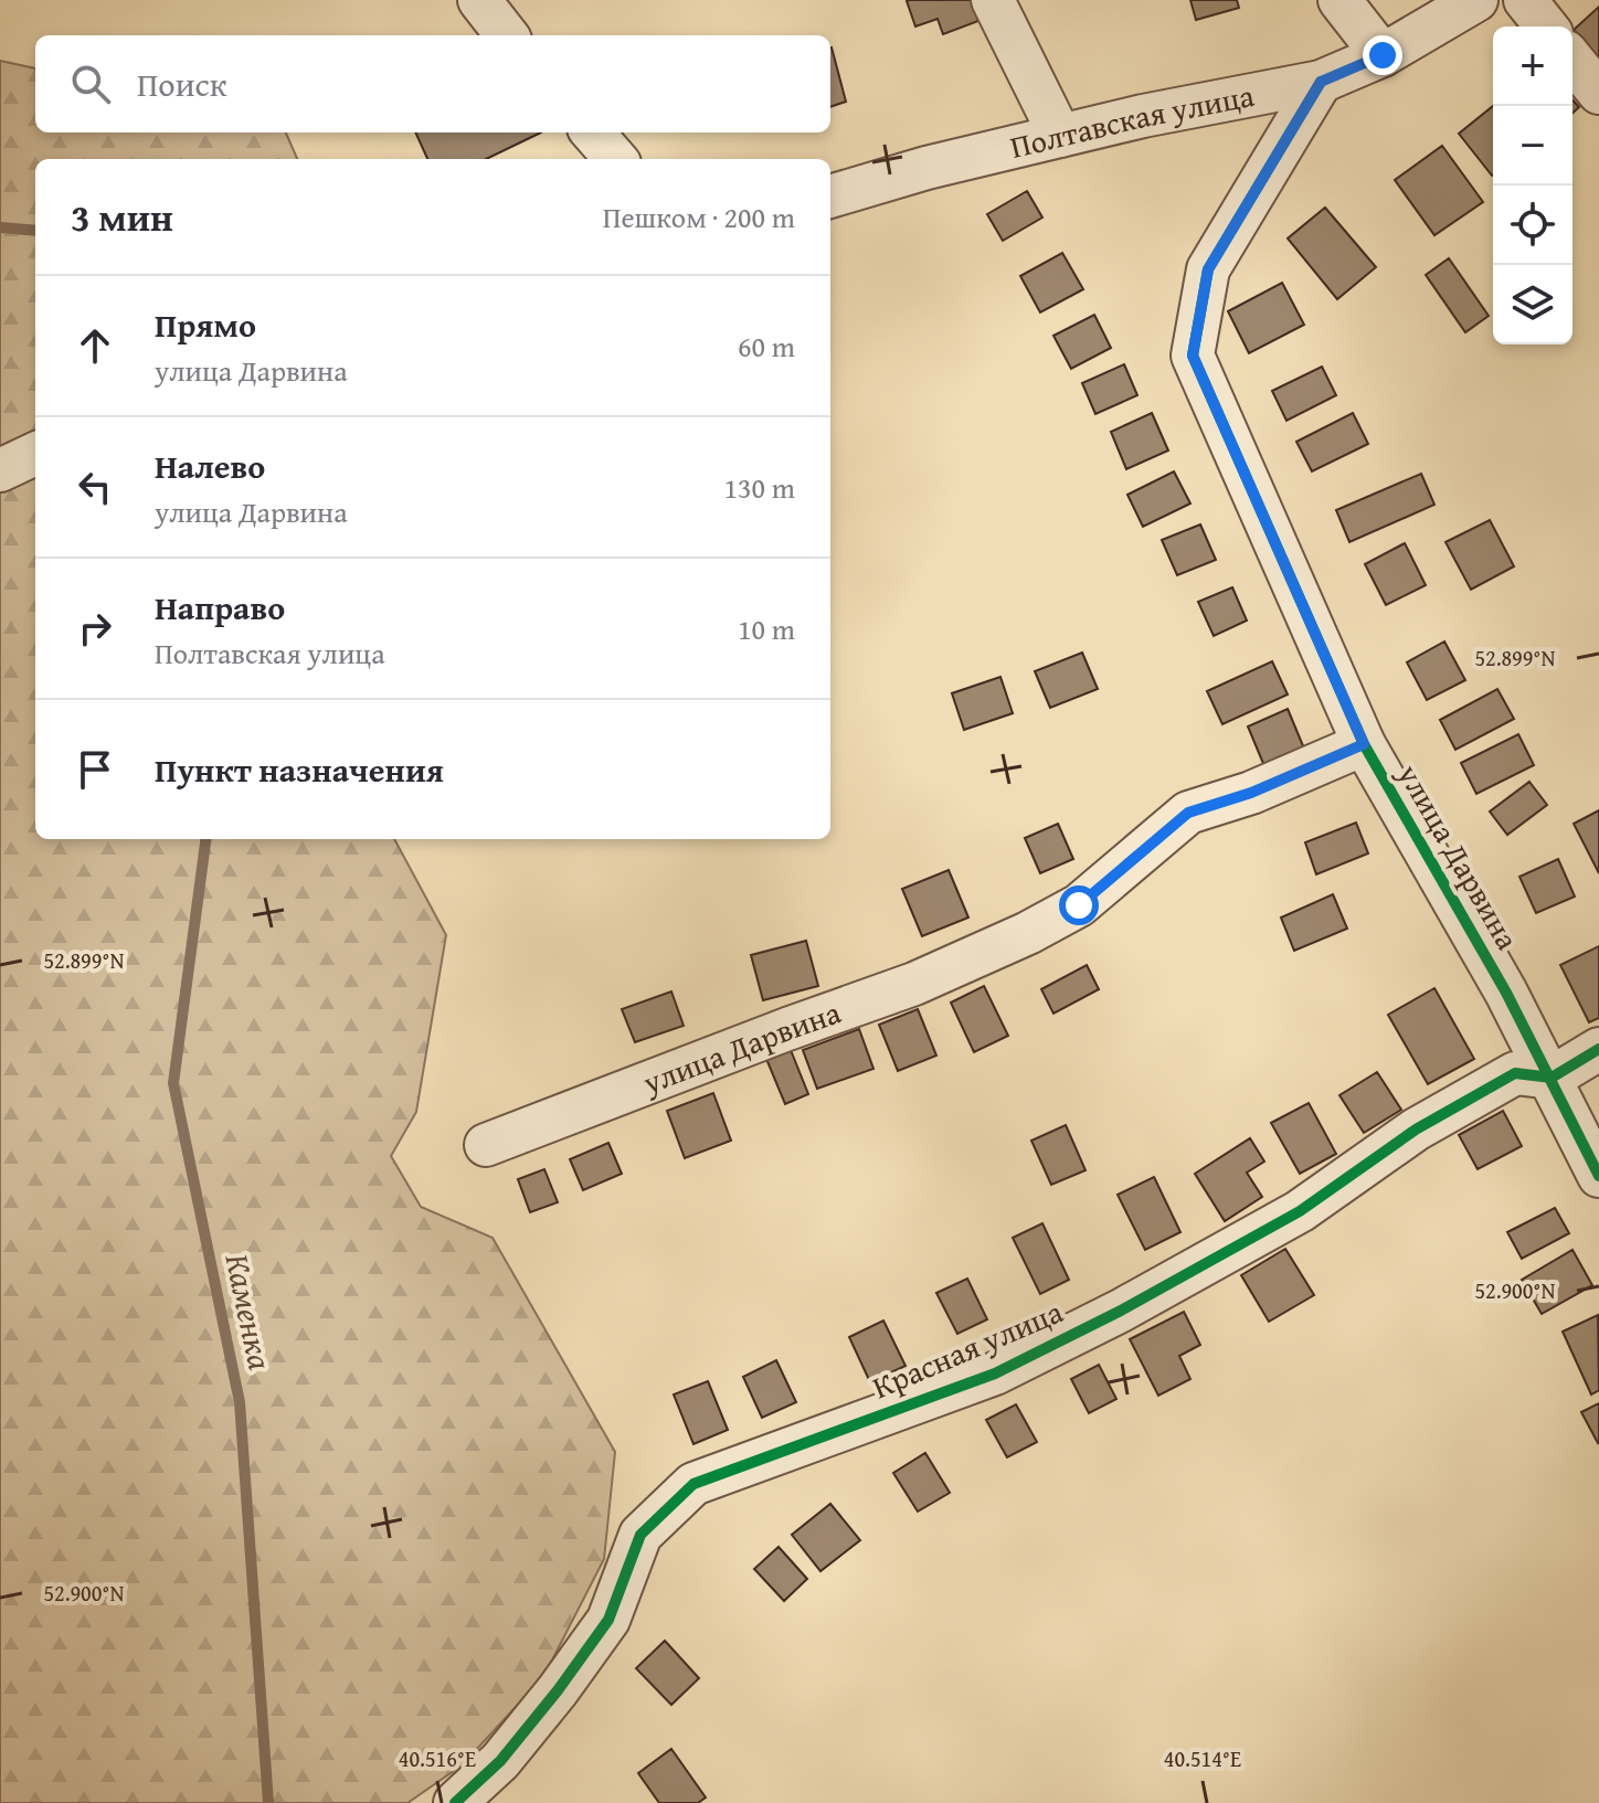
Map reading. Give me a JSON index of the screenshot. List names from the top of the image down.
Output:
{
  "streets": {
    "street": ["Полтавская улица", "улица Дарвина", "Красная улица"]
  },
  "crossings": [
    ["Полтавская улица", "улица Дарвина"],
    ["улица Дарвина", "Красная улица"]
  ],
  "water": ["Каменка"],
  "page": {
    "map_buttons": ["+", "−"],
    "search": "Поиск",
    "heading": ["3 мин", "Пешком · 200 m"],
    "list": [
      ["Прямо", "улица Дарвина", "60 m"],
      ["Налево", "улица Дарвина", "130 m"],
      ["Направо", "Полтавская улица", "10 m"],
      "Пункт назначения"
    ]
  },
  "coordinates": [
    "52.899°N",
    "52.900°N",
    "40.516°E",
    "40.514°E"
  ]
}
